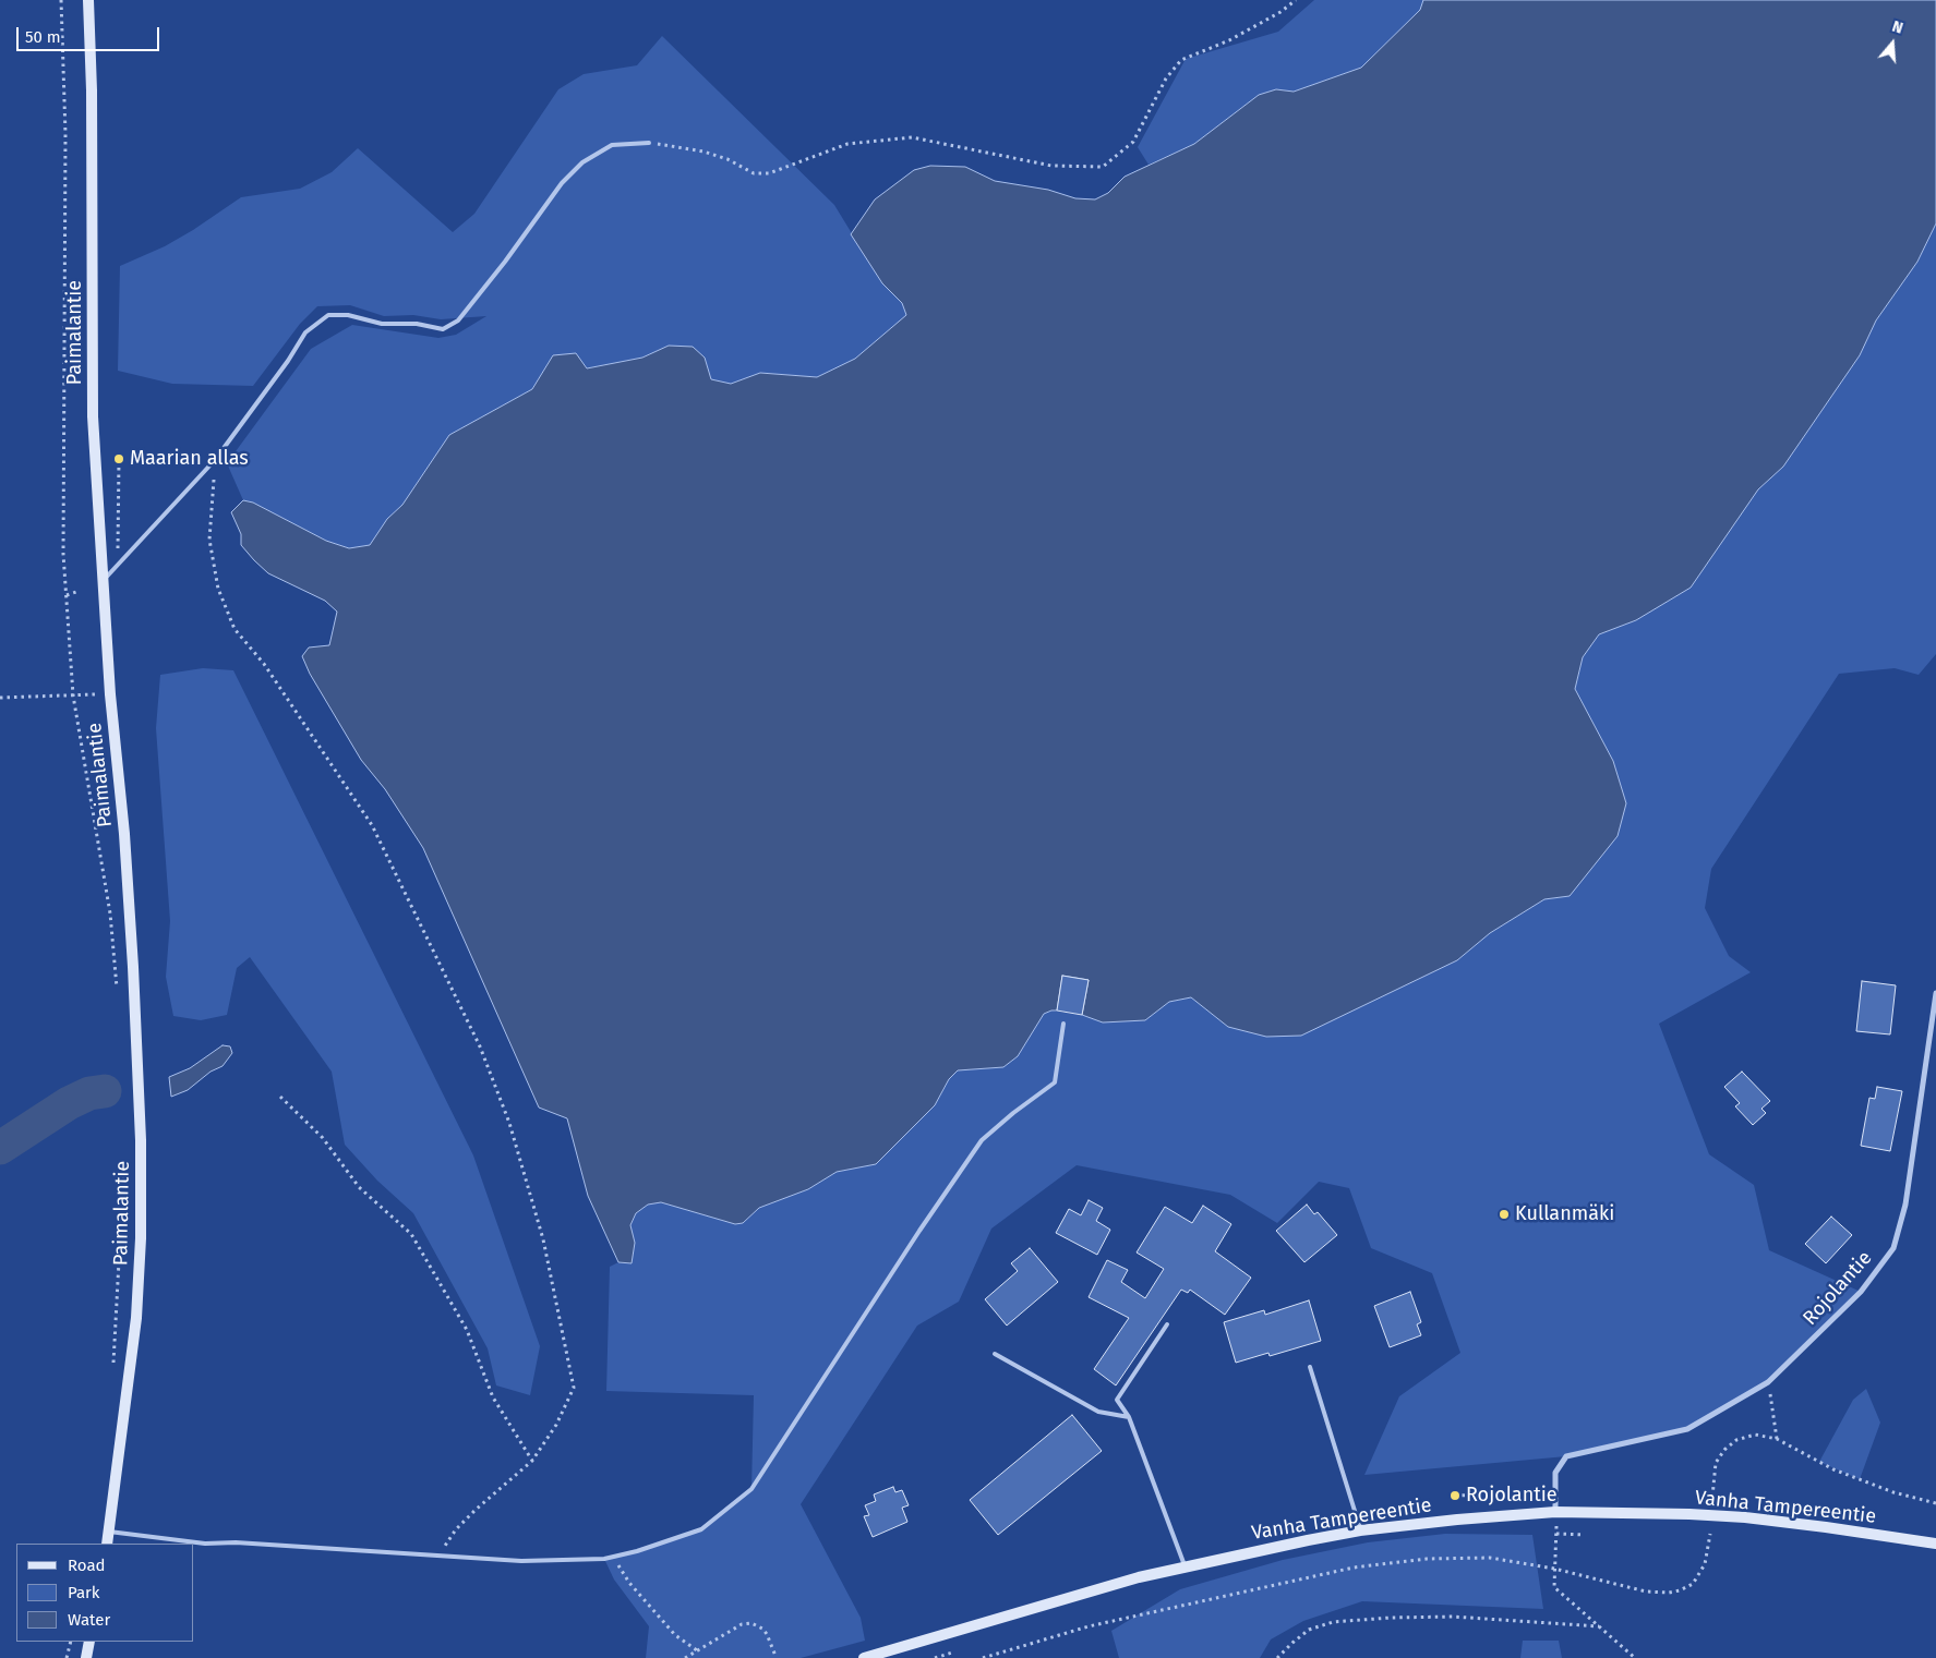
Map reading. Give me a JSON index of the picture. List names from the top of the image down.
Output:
{
  "streets": {
    "street": ["Paimalantie", "Rojolantie", "Vanha Tampereentie"]
  },
  "crossings": [
    ["Rojolantie", "Vanha Tampereentie"]
  ],
  "places": ["Maarian allas", "Kullanmäki", "Rojolantie"],
  "legend": ["Road", "Park", "Water"],
  "scale_bar": "50 m",
  "north": "top"
}
